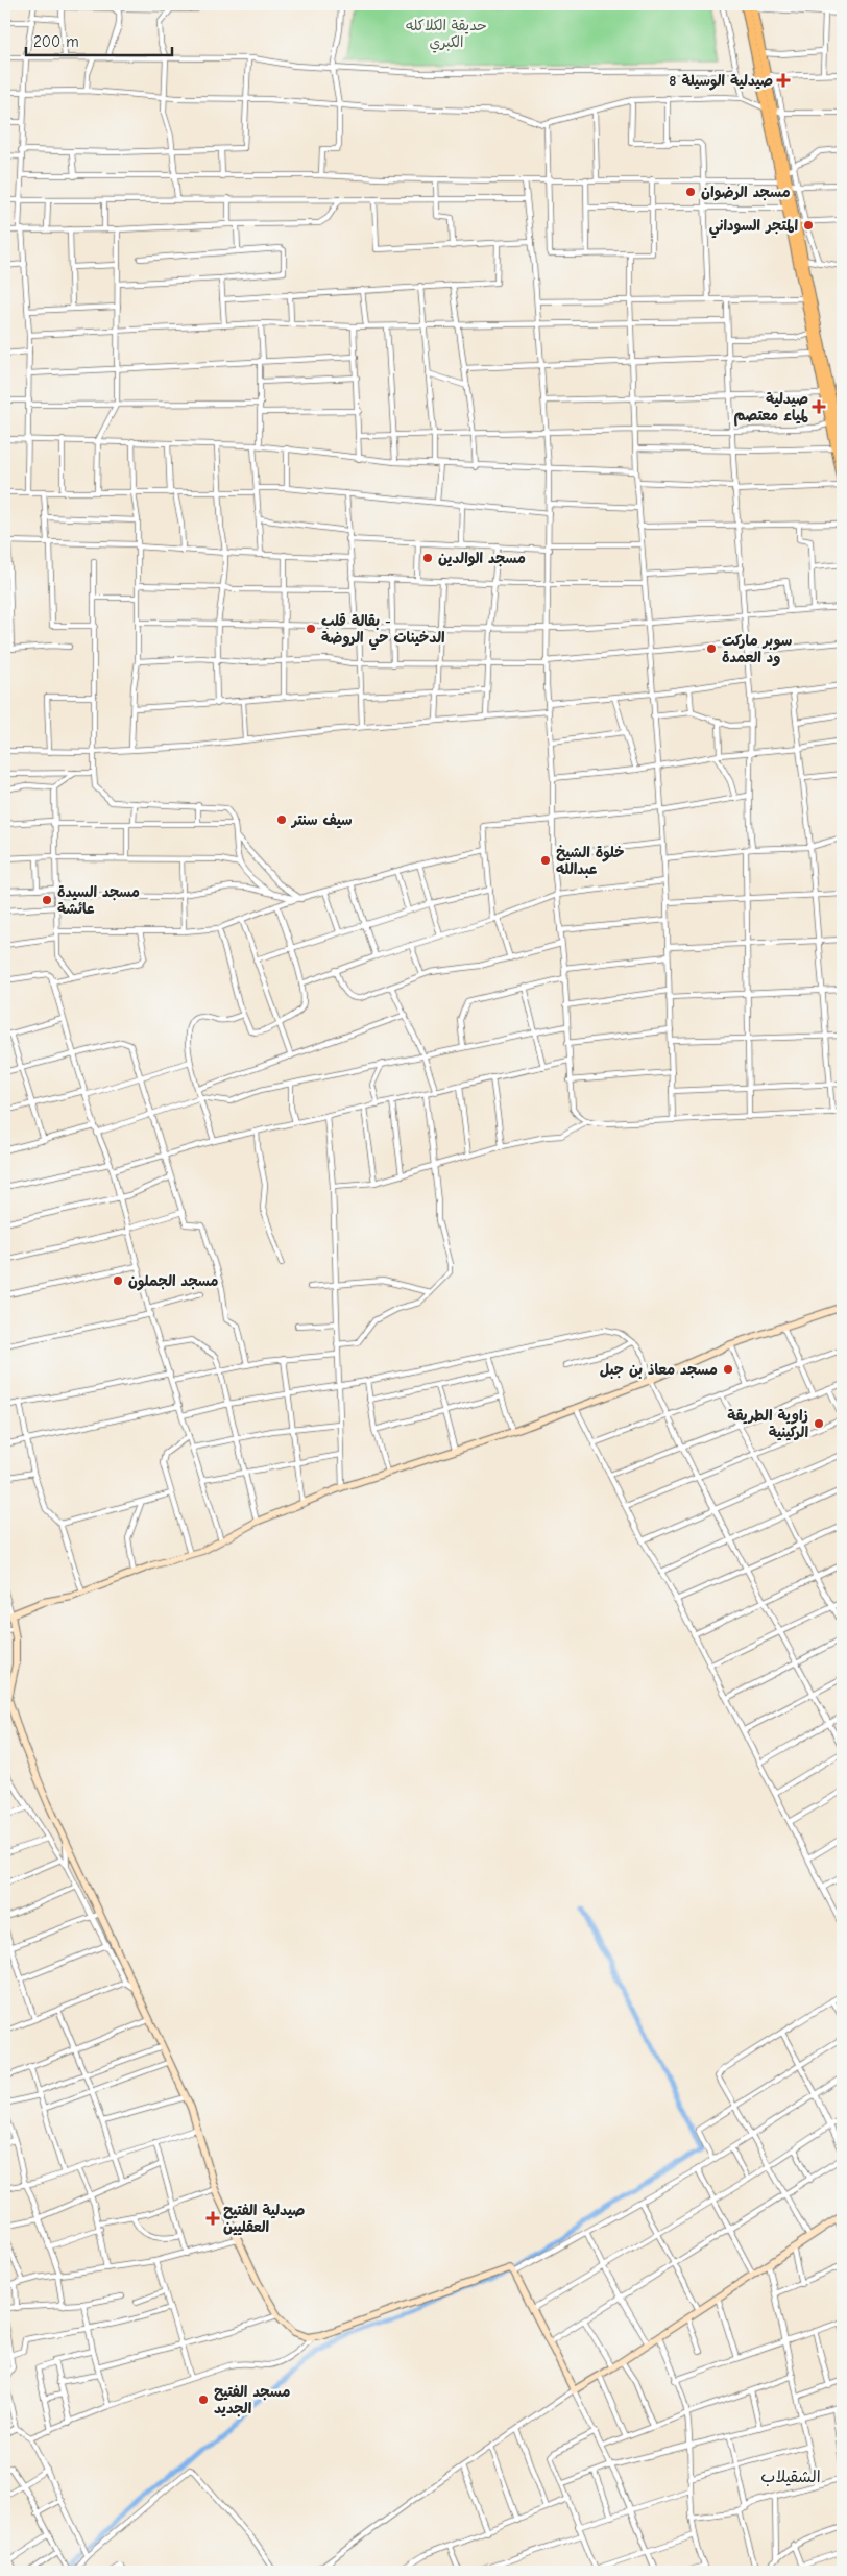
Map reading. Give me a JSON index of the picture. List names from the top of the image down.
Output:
{
  "districts": ["الشقيلاب"],
  "parks": ["حديقة الكلاكله الكبري"],
  "places": {
    "health": ["صيدلية الوسيلة 8", "صيدلية لمياء معتصم", "صيدلية الفتيح العقليين"],
    "other": [
      "مسجد الرضوان",
      "المتجر السوداني",
      "مسجد الوالدين",
      "بقالة قلب - الدخينات حي الروضة",
      "سوبر ماركت ود العمدة",
      "سيف سنتر",
      "خلوة الشيخ عبدالله",
      "مسجد السيدة عائشة",
      "مسجد الجملون",
      "مسجد معاذ بن جبل",
      "زاوية الطريقة الركينية",
      "مسجد الفتيح الجديد"
    ]
  },
  "scale_bar": "200 m"
}
